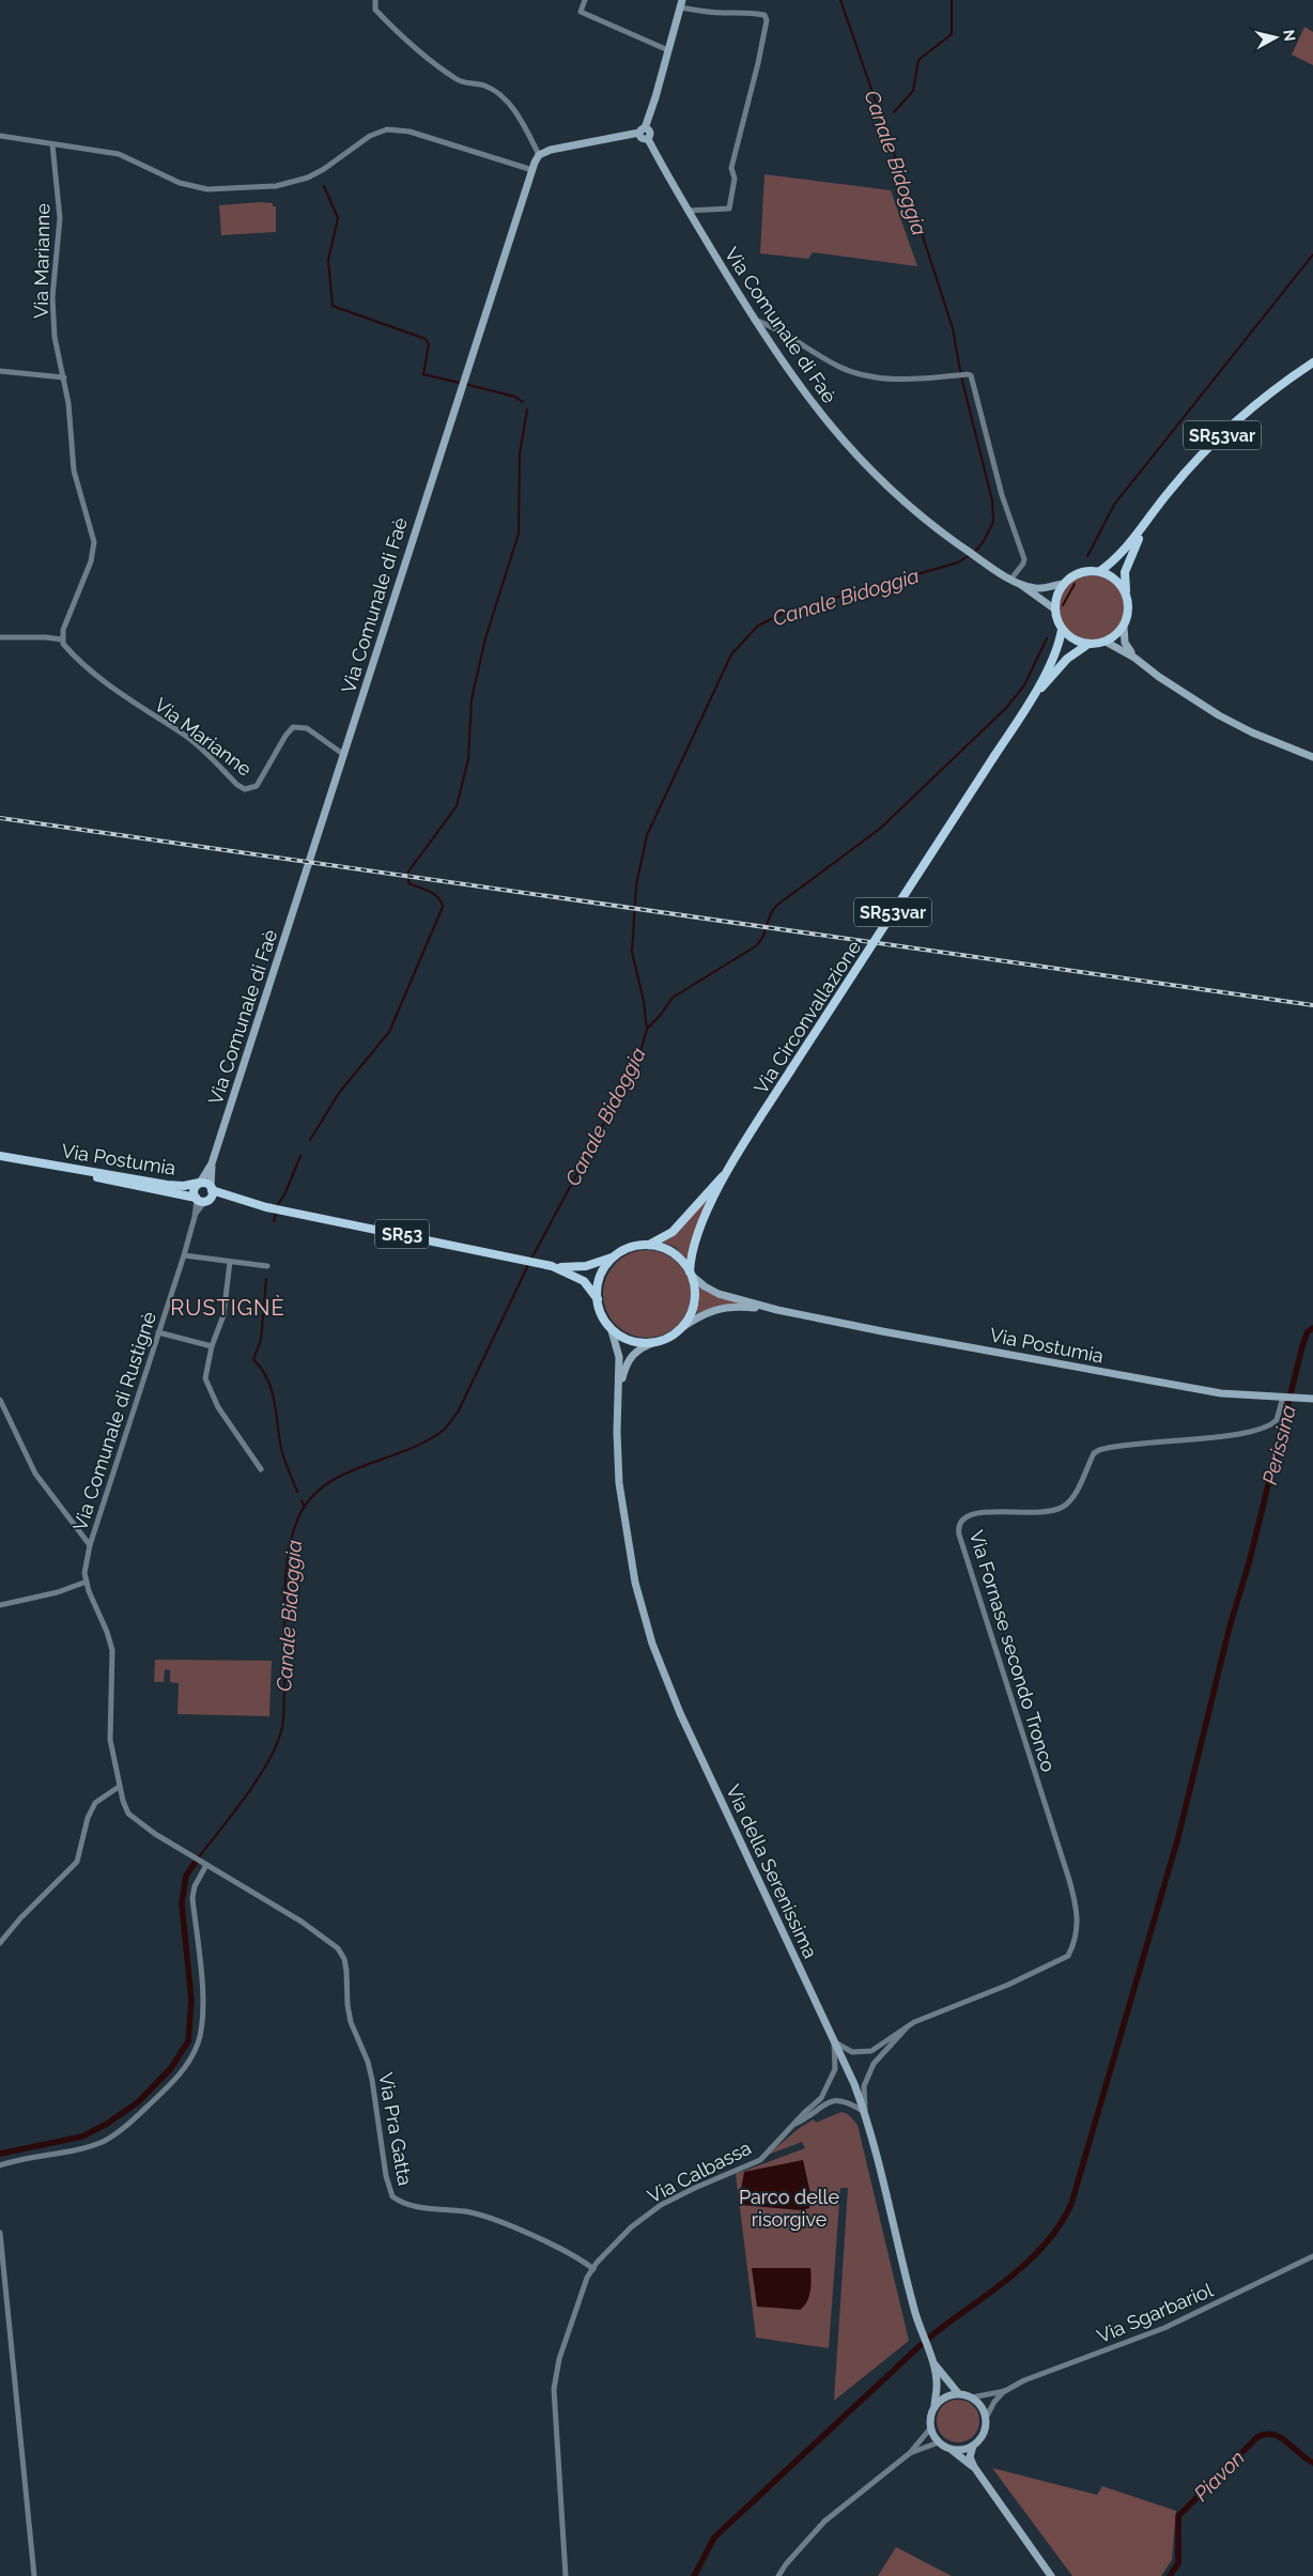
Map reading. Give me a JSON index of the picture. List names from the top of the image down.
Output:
{
  "streets": {
    "main road": [
      "Via Comunale di Faè",
      "SR53var",
      "Via Circonvallazione",
      "Via Postumia",
      "SR53",
      "Via della Serenissima"
    ],
    "street": [
      "Via Marianne",
      "Via Comunale di Rustignè",
      "Via Fornase secondo Tronco",
      "Via Pra Gatta",
      "Via Calbassa",
      "Via Sgarbariol"
    ]
  },
  "crossings": [
    ["Via Marianne", "Via Comunale di Faè"],
    ["Via Comunale di Faè", "SR53var"],
    ["Via Comunale di Faè", "Via Circonvallazione"],
    ["Via Comunale di Faè", "Via Postumia"],
    ["Via Comunale di Faè", "Via Comunale di Rustignè"],
    ["SR53var", "Via Circonvallazione"],
    ["Via Circonvallazione", "Via Postumia"],
    ["Via Circonvallazione", "SR53"],
    ["Via Postumia", "SR53"],
    ["Via Postumia", "Via Comunale di Rustignè"],
    ["Via Postumia", "Via Fornase secondo Tronco"],
    ["Via Comunale di Rustignè", "Via Pra Gatta"],
    ["Via Fornase secondo Tronco", "Via della Serenissima"],
    ["Via Fornase secondo Tronco", "Via Calbassa"],
    ["Via della Serenissima", "Via Calbassa"],
    ["Via della Serenissima", "Via Sgarbariol"],
    ["Via Pra Gatta", "Via Calbassa"]
  ],
  "districts": ["RUSTIGNÈ"],
  "water": ["Canale Bidoggia", "Perissina", "Piavon"],
  "parks": ["Parco delle risorgive"],
  "north": "right"
}
